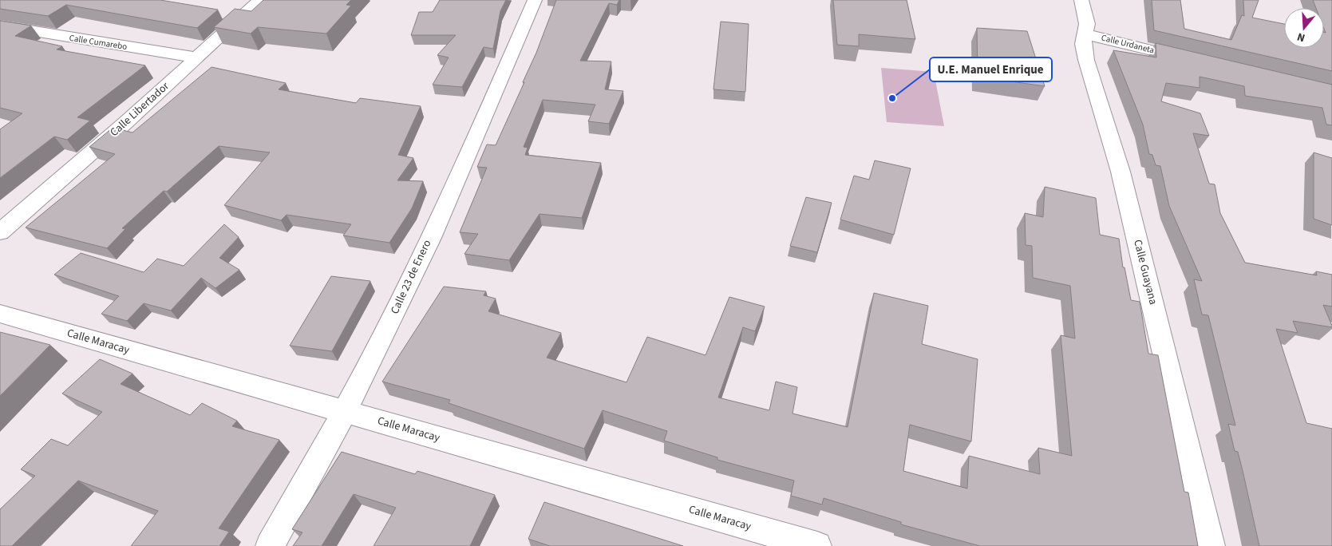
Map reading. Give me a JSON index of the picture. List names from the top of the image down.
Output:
{
  "streets": {
    "street": [
      "Calle Cumarebo",
      "Calle Urdaneta",
      "Calle Libertador",
      "Calle Guayana",
      "Calle 23 de Enero",
      "Calle Maracay"
    ]
  },
  "crossings": [
    ["Calle Cumarebo", "Calle Libertador"],
    ["Calle Urdaneta", "Calle Guayana"],
    ["Calle 23 de Enero", "Calle Maracay"]
  ],
  "places": ["U.E. Manuel Enrique"],
  "north": "bottom"
}
